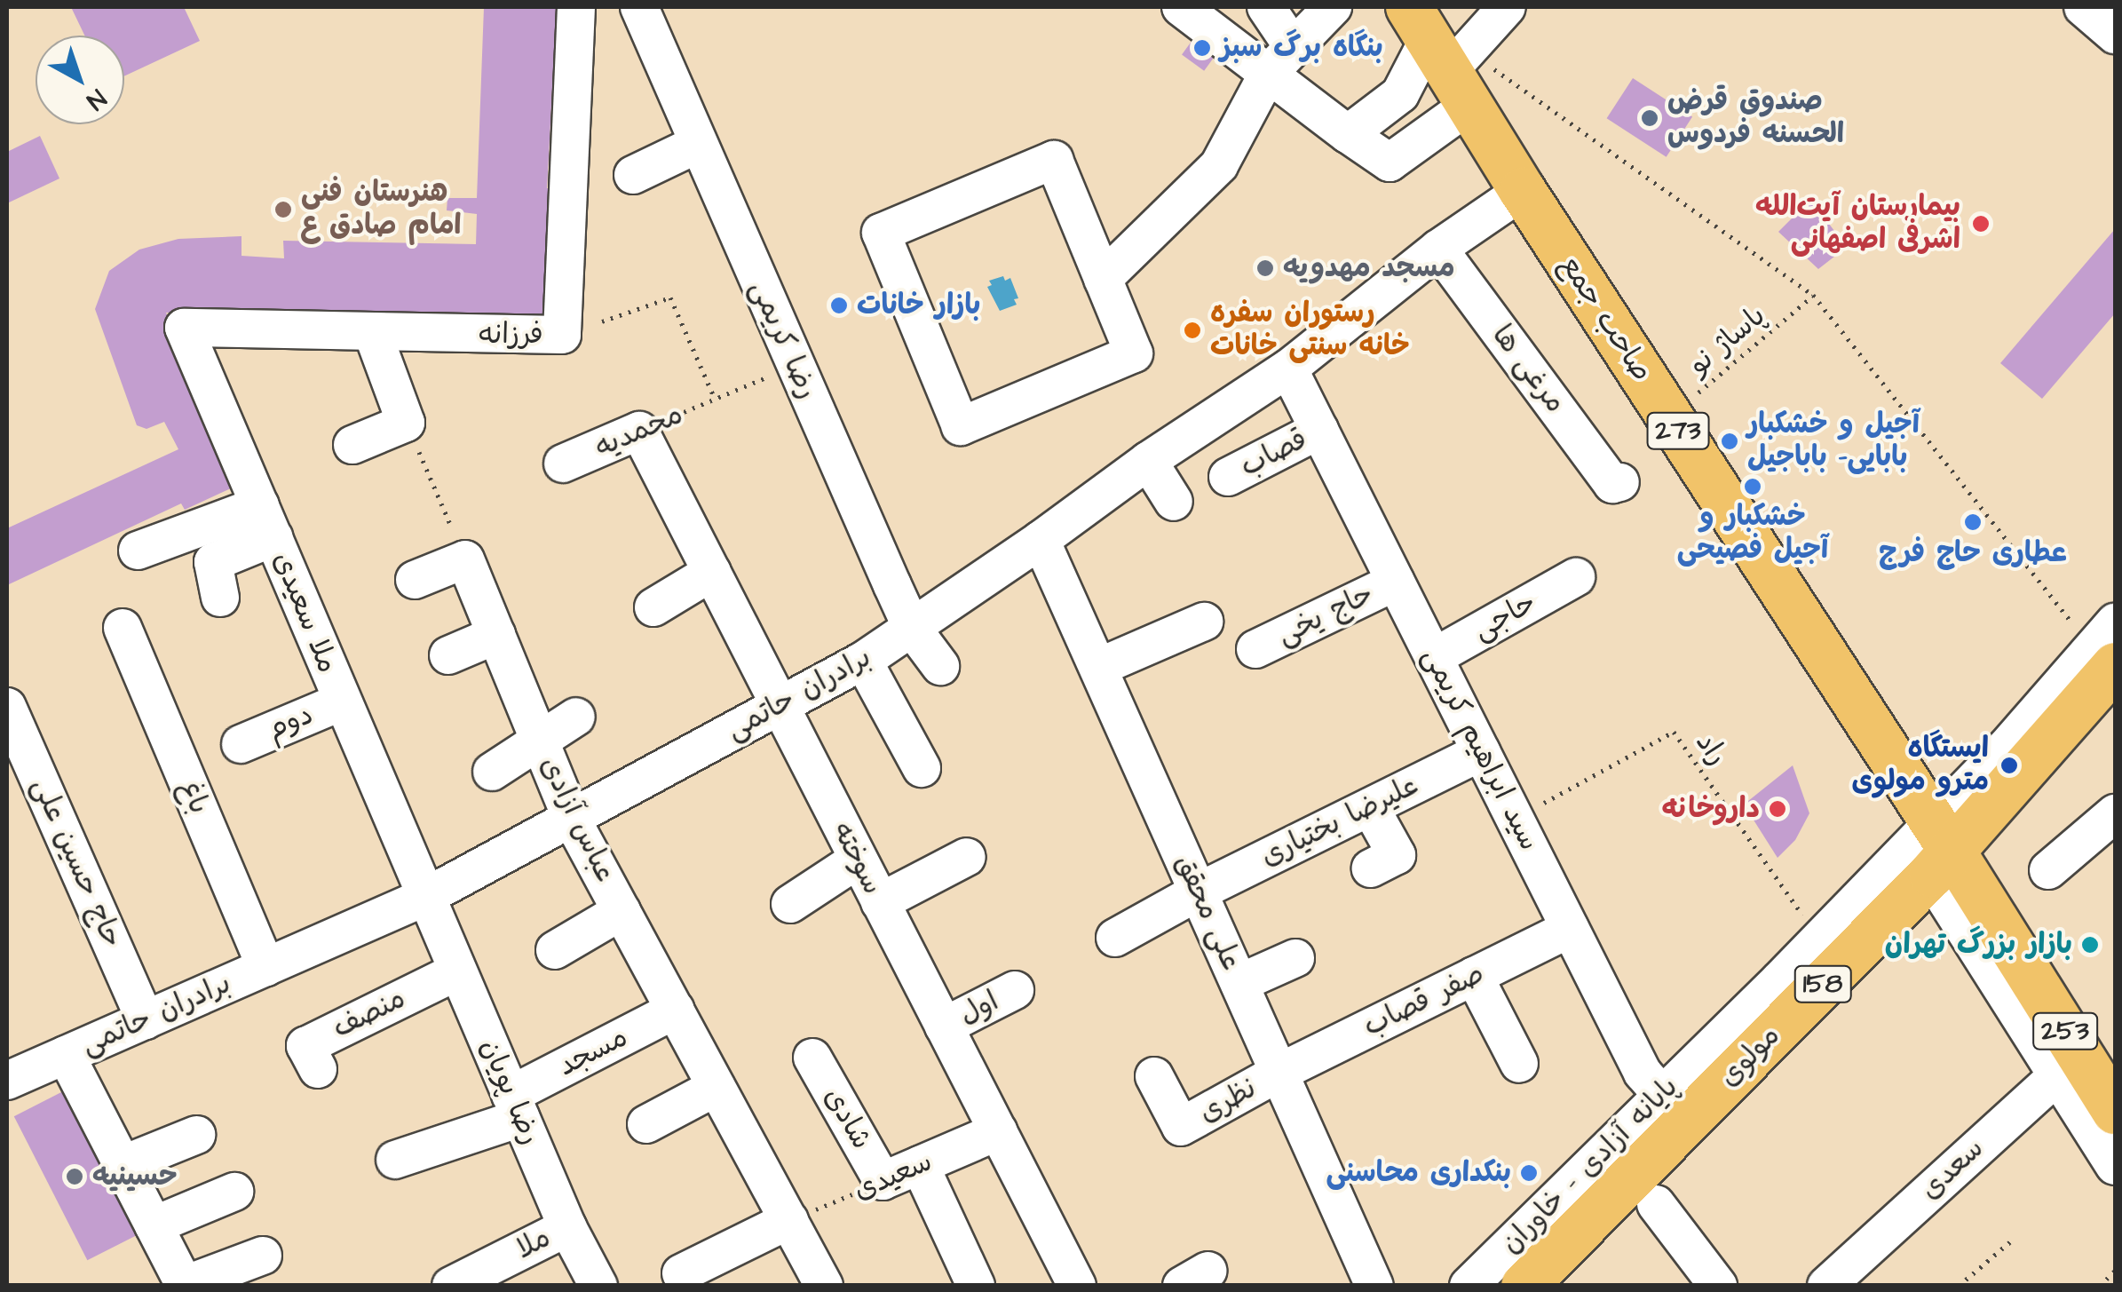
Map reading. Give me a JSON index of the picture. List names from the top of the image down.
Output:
{
  "streets": {
    "main road": [
      "صاحب جمع",
      "273",
      "158",
      "253",
      "مولوی"
    ],
    "street": [
      "فرزانه",
      "رضا کریمی",
      "مرغی ها",
      "محمدیه",
      "قصاب",
      "ملا سعیدی",
      "حاج یخی",
      "حاجی",
      "برادران حاتمی",
      "دوم",
      "سید ابراهیم کریمی",
      "باغ",
      "عباس آزادی",
      "علیرضا بختیاری",
      "سوخته",
      "حاج حسین علی",
      "علی محقق",
      "صفر قصاب",
      "اول",
      "منصف",
      "مسجد",
      "رضا پویان",
      "نظری",
      "شادی",
      "پایانه آزادی - خاوران",
      "سعدی",
      "سعیدی",
      "ملا"
    ],
    "path": ["پاساژ نو", "راد"]
  },
  "crossings": [
    ["صاحب جمع", "پاساژ نو"],
    ["صاحب جمع", "برادران حاتمی"],
    ["صاحب جمع", "253"],
    ["صاحب جمع", "مولوی"],
    ["صاحب جمع", "پایانه آزادی - خاوران"],
    ["فرزانه", "ملا سعیدی"],
    ["رضا کریمی", "محمدیه"],
    ["رضا کریمی", "برادران حاتمی"],
    ["مرغی ها", "برادران حاتمی"],
    ["محمدیه", "سوخته"],
    ["قصاب", "سید ابراهیم کریمی"],
    ["ملا سعیدی", "برادران حاتمی"],
    ["ملا سعیدی", "دوم"],
    ["ملا سعیدی", "رضا پویان"],
    ["حاج یخی", "سید ابراهیم کریمی"],
    ["حاجی", "سید ابراهیم کریمی"],
    ["برادران حاتمی", "سید ابراهیم کریمی"],
    ["برادران حاتمی", "باغ"],
    ["برادران حاتمی", "عباس آزادی"],
    ["برادران حاتمی", "سوخته"],
    ["برادران حاتمی", "حاج حسین علی"],
    ["برادران حاتمی", "علی محقق"],
    ["برادران حاتمی", "رضا پویان"],
    ["سید ابراهیم کریمی", "راد"],
    ["سید ابراهیم کریمی", "علیرضا بختیاری"],
    ["سید ابراهیم کریمی", "صفر قصاب"],
    ["سید ابراهیم کریمی", "مولوی"],
    ["سید ابراهیم کریمی", "پایانه آزادی - خاوران"],
    ["راد", "پایانه آزادی - خاوران"],
    ["عباس آزادی", "مسجد"],
    ["عباس آزادی", "سعیدی"],
    ["علیرضا بختیاری", "علی محقق"],
    ["سوخته", "اول"],
    ["سوخته", "سعیدی"],
    ["علی محقق", "صفر قصاب"],
    ["علی محقق", "نظری"],
    ["صفر قصاب", "نظری"],
    ["منصف", "رضا پویان"],
    ["253", "مولوی"],
    ["253", "پایانه آزادی - خاوران"],
    ["253", "سعدی"],
    ["مسجد", "رضا پویان"],
    ["مولوی", "پایانه آزادی - خاوران"],
    ["رضا پویان", "ملا"],
    ["شادی", "سعیدی"]
  ],
  "places": [
    "بنگاه برگ سبز",
    "صندوق قرض الحسنه فردوس",
    "هنرستان فنی امام صادق ع",
    "بیمارستان آیت‌الله اشرفی اصفهانی",
    "مسجد مهدویه",
    "بازار خانات",
    "رستوران سفره خانه سنتی خانات",
    "آجیل و خشکبار بابایی- باباجیل",
    "خشکبار و آجیل فصیحی",
    "عطاری حاج فرج",
    "ایستگاه مترو مولوی",
    "داروخانه",
    "بازار بزرگ تهران",
    "بنکداری محاسنی",
    "حسینیه"
  ],
  "north": "bottom right"
}
